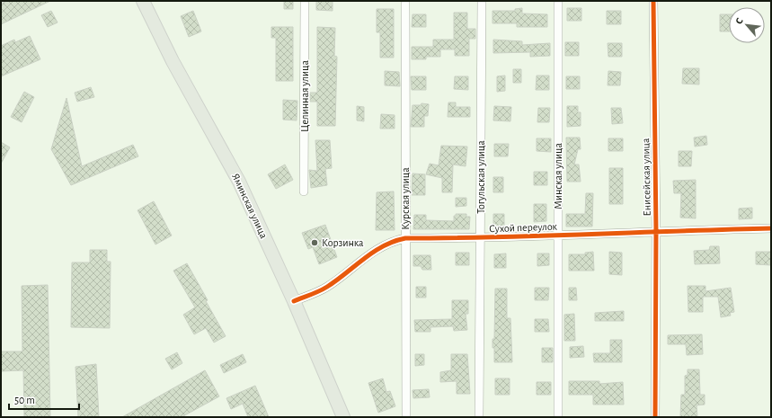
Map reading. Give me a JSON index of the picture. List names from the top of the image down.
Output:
{
  "streets": {
    "main road": ["Яминская улица"],
    "street": [
      "Целинная улица",
      "Минская улица",
      "Тогульская улица",
      "Енисейская улица",
      "Курская улица",
      "Сухой переулок"
    ]
  },
  "crossings": [
    ["Минская улица", "Сухой переулок"],
    ["Тогульская улица", "Сухой переулок"],
    ["Енисейская улица", "Сухой переулок"],
    ["Курская улица", "Сухой переулок"],
    ["Яминская улица", "Сухой переулок"]
  ],
  "places": ["Корзинка"],
  "scale_bar": "50 m",
  "north": "top left"
}
